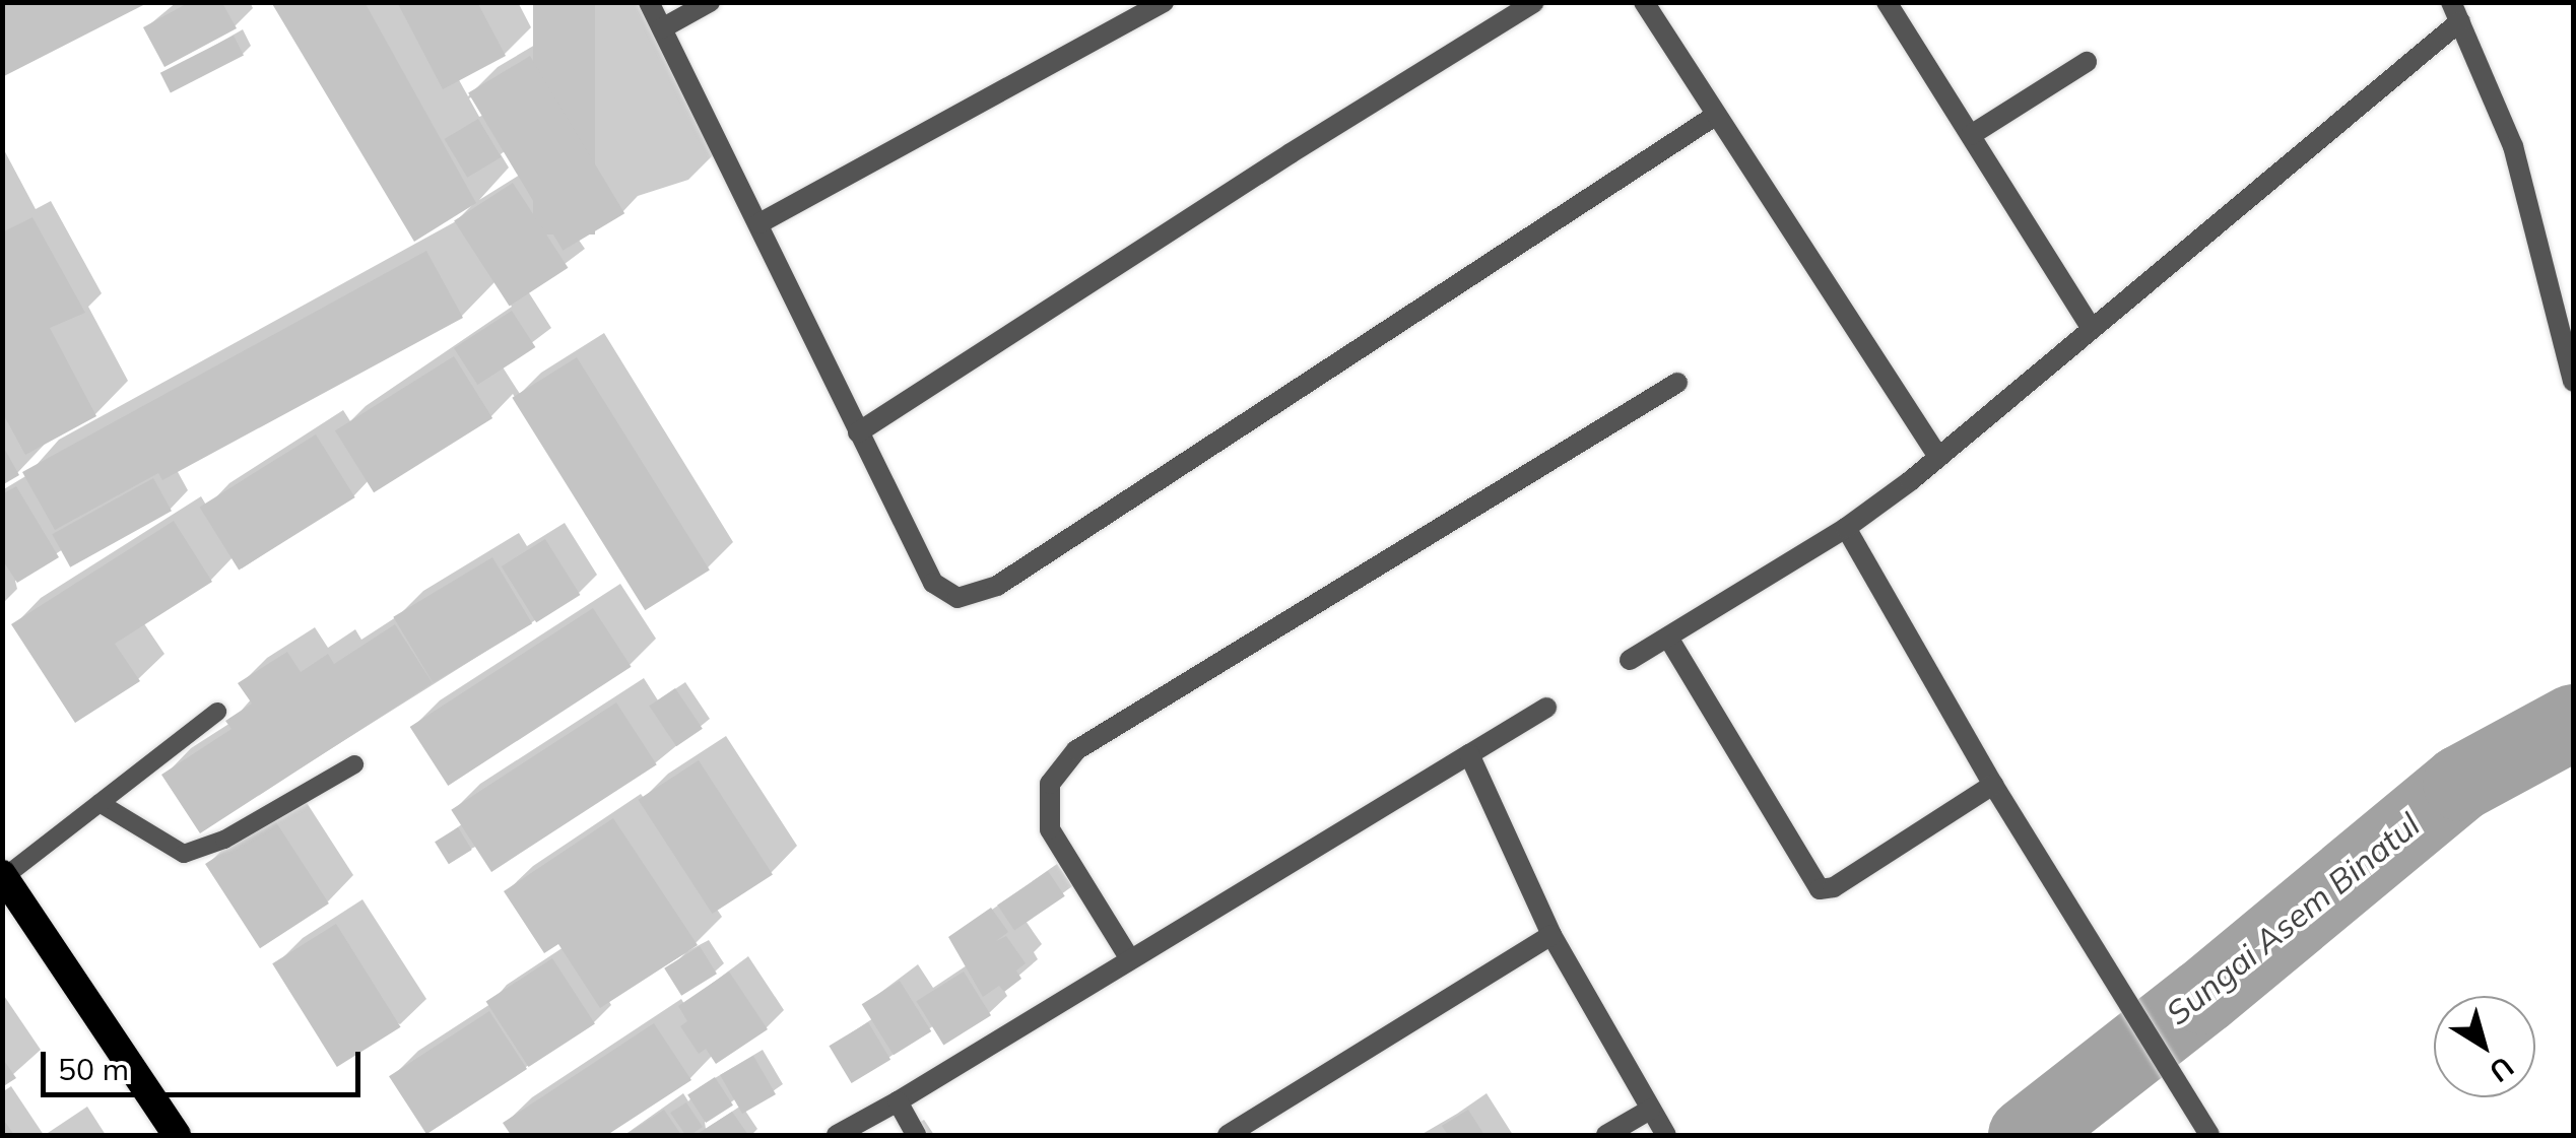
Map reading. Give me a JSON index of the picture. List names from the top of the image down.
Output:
{
  "water": ["Sungai Asem Binatul"],
  "scale_bar": "50 m",
  "north": "bottom right"
}
